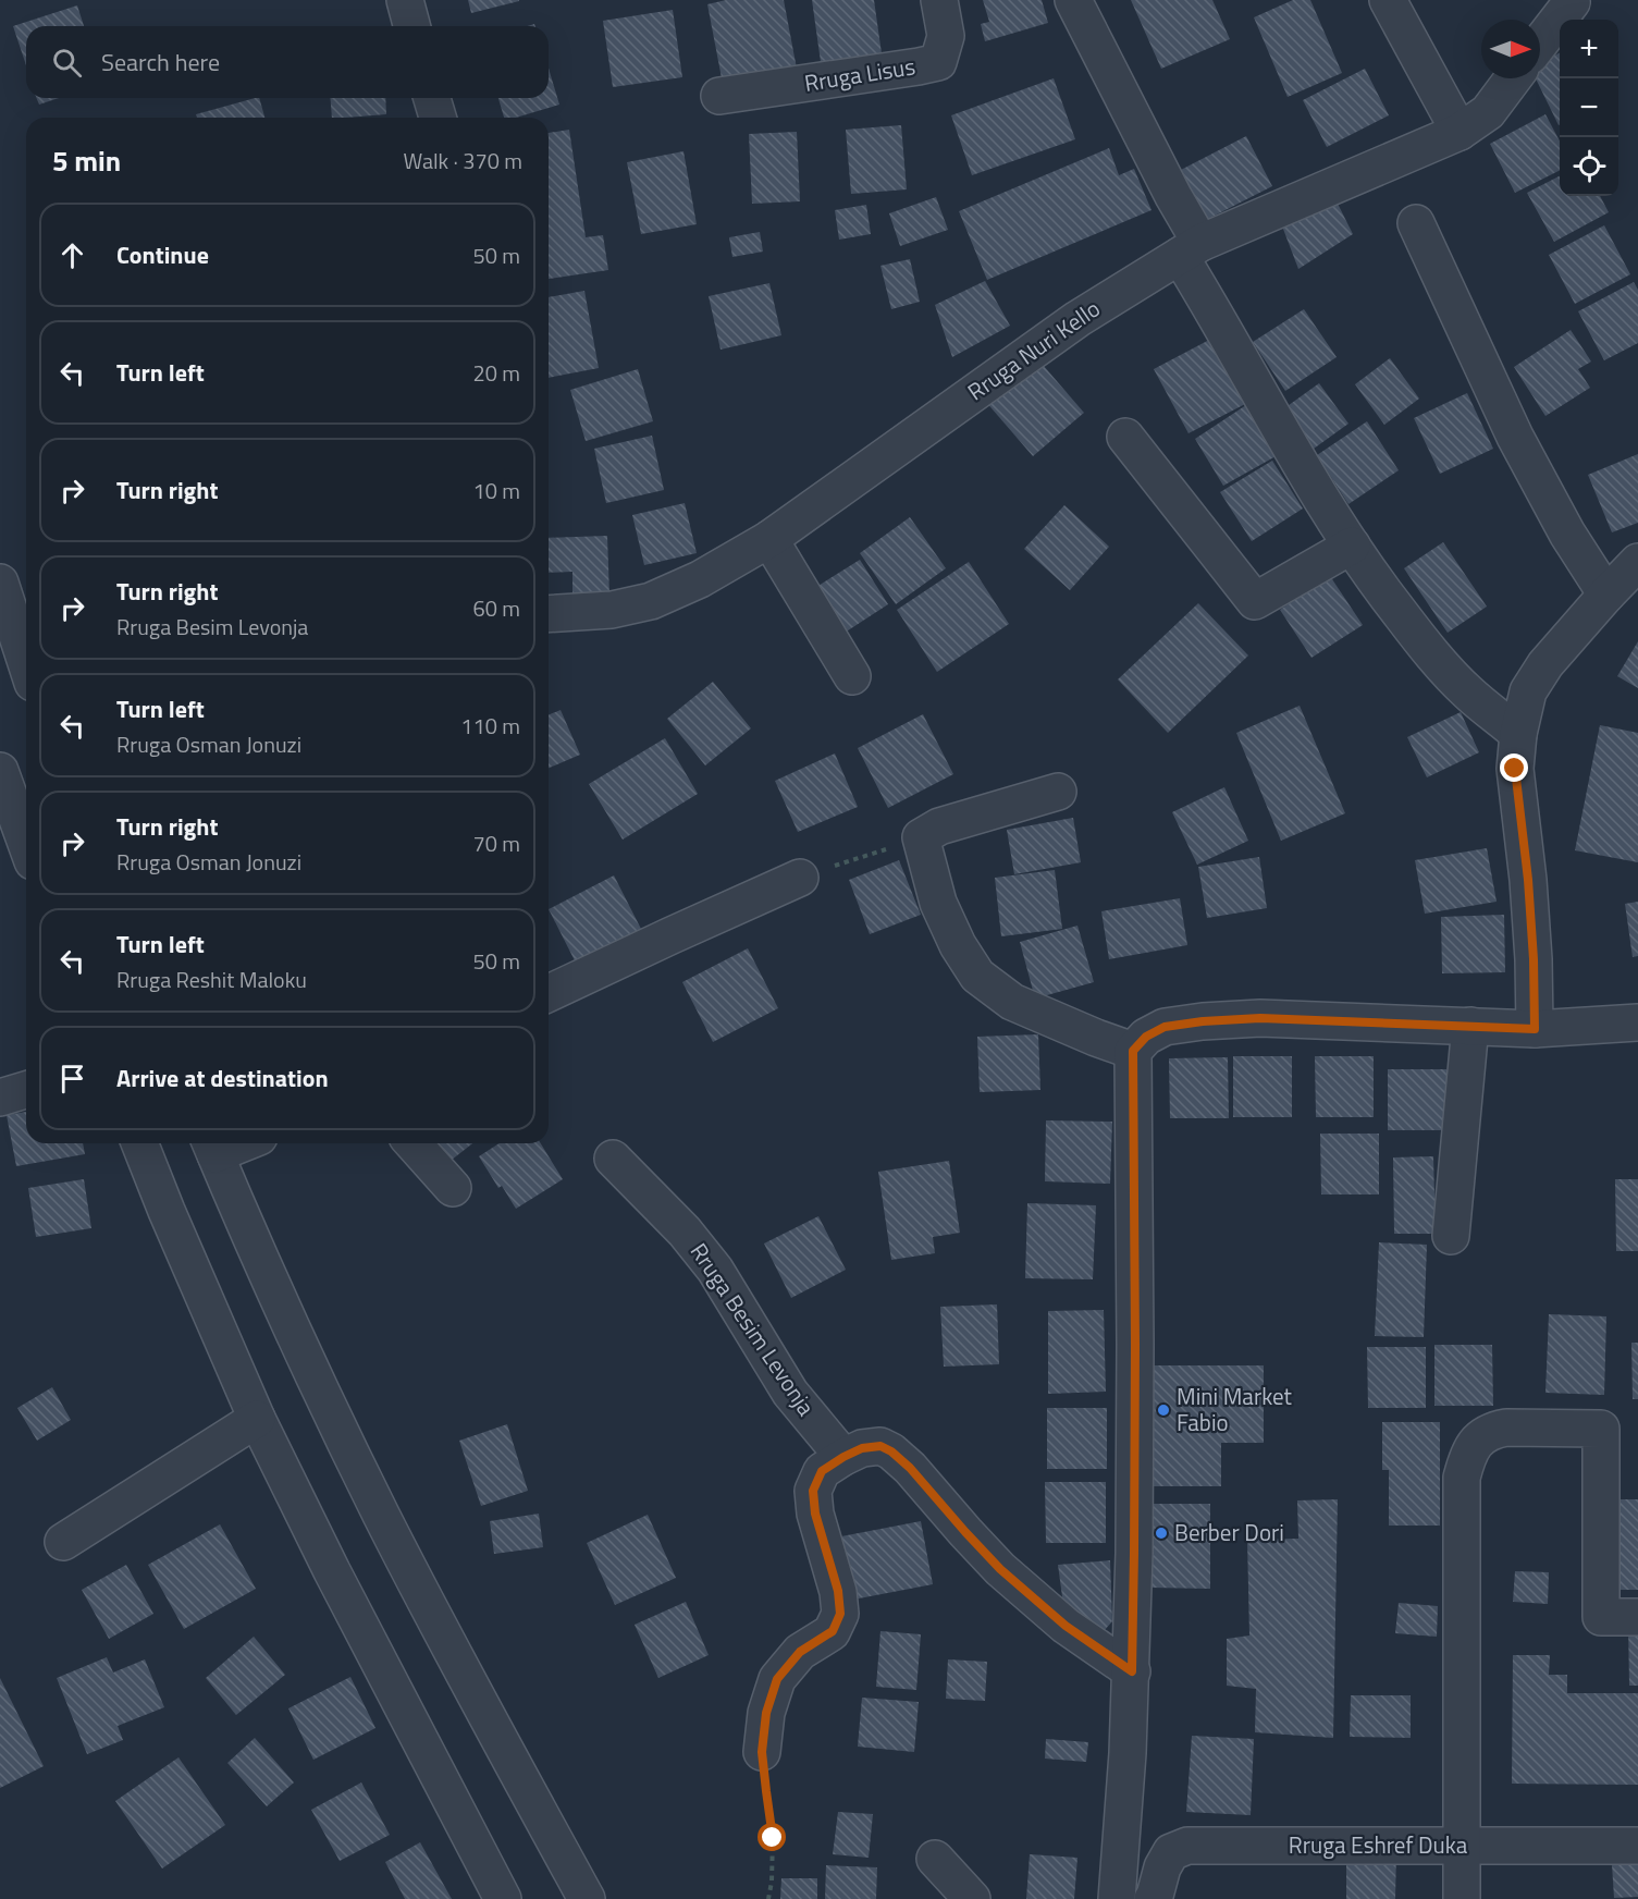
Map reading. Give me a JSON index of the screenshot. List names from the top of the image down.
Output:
{
  "streets": {
    "street": [
      "Rruga Lisus",
      "Rruga Nuri Kello",
      "Rruga Besim Levonja",
      "Rruga Eshref Duka"
    ]
  },
  "places": ["Mini Market Fabio", "Berber Dori"],
  "north": "right",
  "page": {
    "map_buttons": ["+", "−"],
    "search": "Search here",
    "heading": ["5 min", "Walk · 370 m"],
    "list": [
      ["Continue", "50 m"],
      ["Turn left", "20 m"],
      ["Turn right", "10 m"],
      ["Turn right", "Rruga Besim Levonja", "60 m"],
      ["Turn left", "Rruga Osman Jonuzi", "110 m"],
      ["Turn right", "Rruga Osman Jonuzi", "70 m"],
      ["Turn left", "Rruga Reshit Maloku", "50 m"],
      "Arrive at destination"
    ]
  }
}
